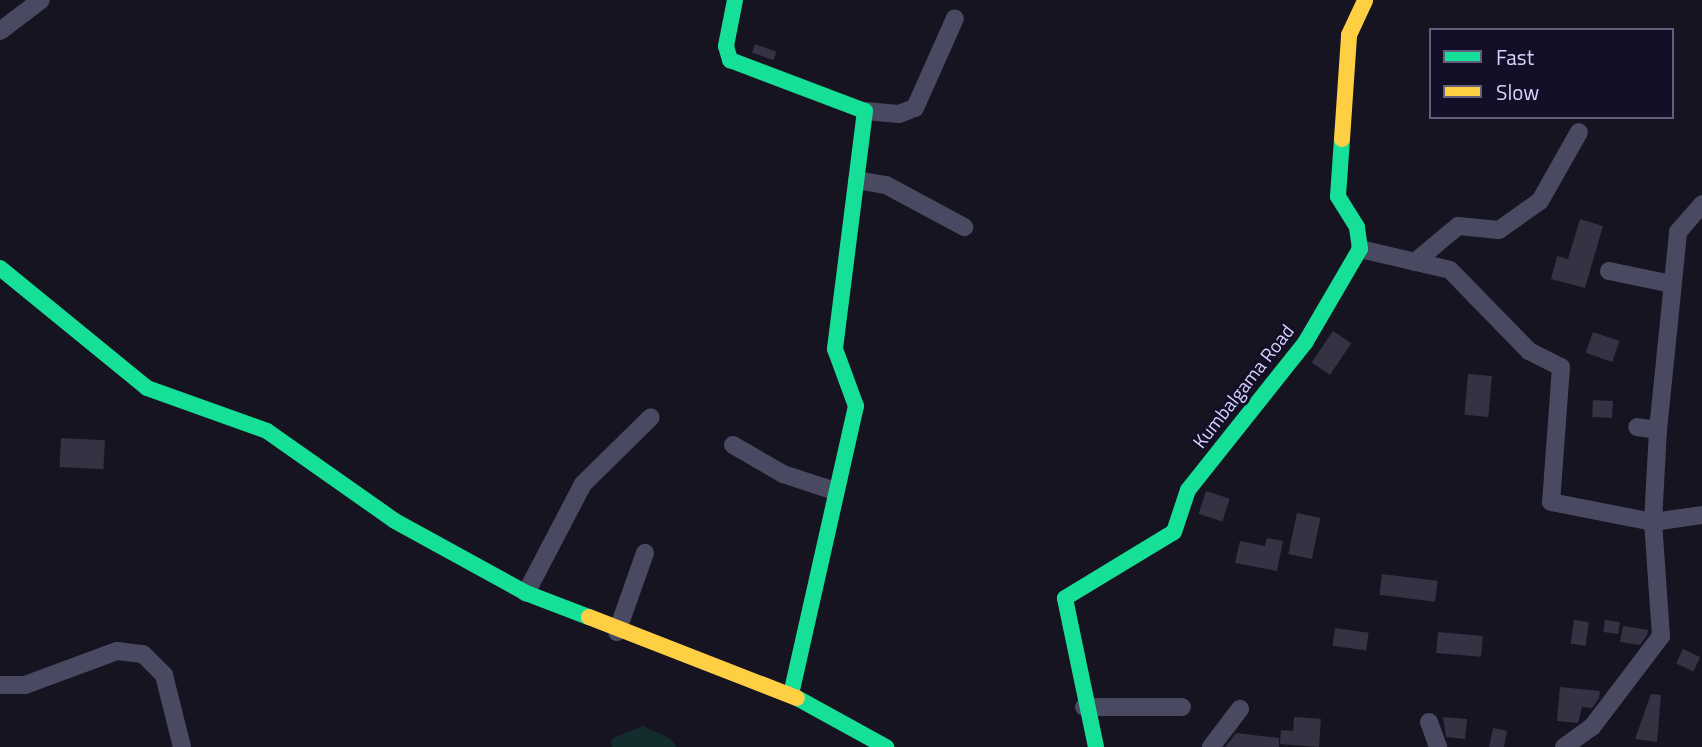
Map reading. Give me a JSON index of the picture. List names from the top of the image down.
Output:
{
  "streets": {
    "street": ["Kumbalgama Road"]
  },
  "legend": ["Fast", "Slow"]
}
